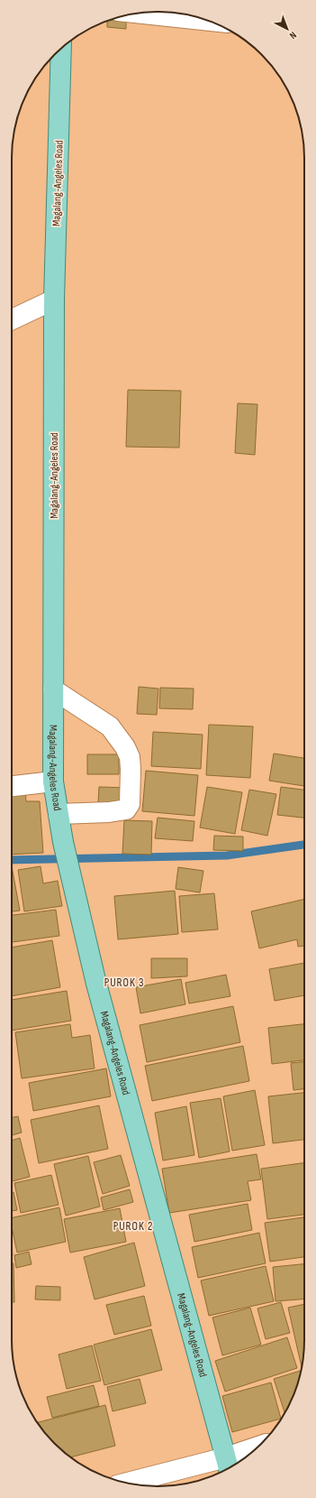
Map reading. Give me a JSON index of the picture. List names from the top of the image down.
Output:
{
  "streets": {
    "main road": ["Magalang-Angeles Road"]
  },
  "districts": ["PUROK 3", "PUROK 2"],
  "north": "bottom right"
}
